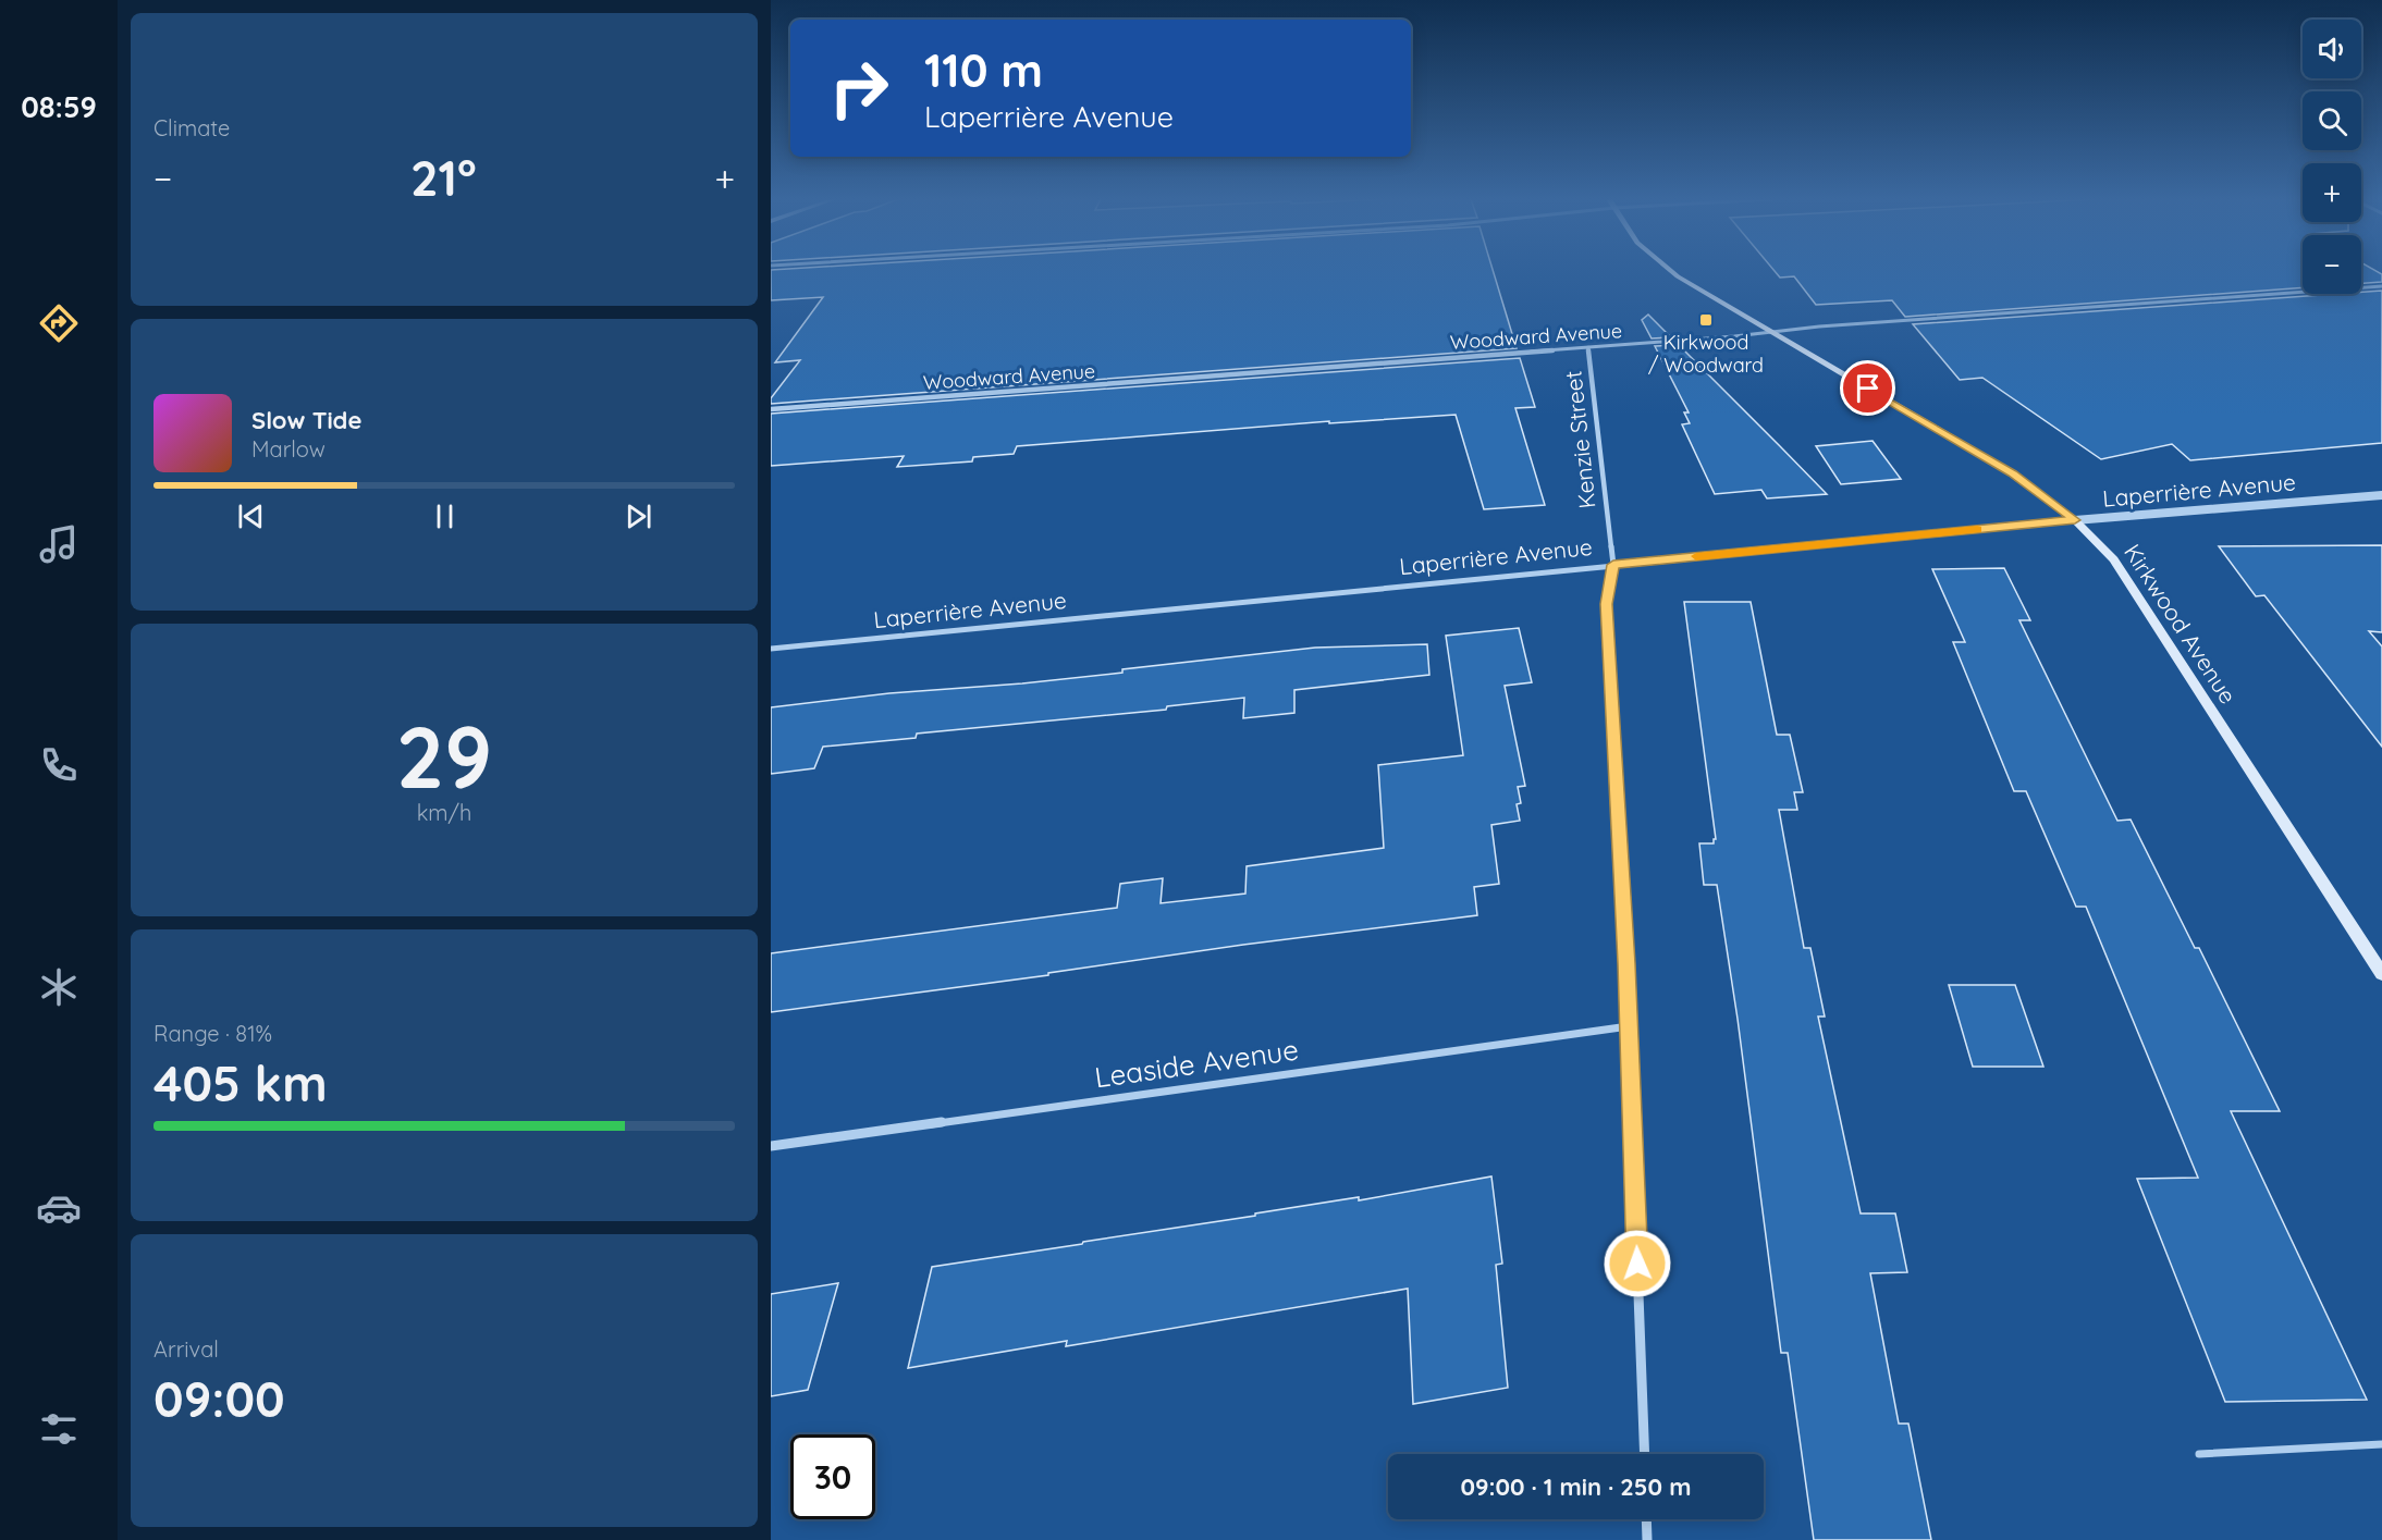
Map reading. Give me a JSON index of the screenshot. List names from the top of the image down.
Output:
{
  "streets": {
    "main road": ["Kirkwood Avenue"],
    "street": [
      "Woodward Avenue",
      "Kenzie Street",
      "Laperrière Avenue",
      "Leaside Avenue"
    ]
  },
  "crossings": [
    ["Woodward Avenue", "Kenzie Street"],
    ["Woodward Avenue", "Kirkwood Avenue"],
    ["Kenzie Street", "Laperrière Avenue"],
    ["Kenzie Street", "Leaside Avenue"],
    ["Laperrière Avenue", "Kirkwood Avenue"]
  ],
  "places": {
    "transit": ["Kirkwood / Woodward"]
  },
  "page": {
    "tabs": "08:59",
    "tile": [
      "Climate",
      ["29", "km/h"],
      ["Range · 81%", "405 km"],
      ["Arrival", "09:00"]
    ],
    "map_buttons": ["+", "−"],
    "turn": ["110 m", "Laperrière Avenue"],
    "heat": ["−", "21°", "+"],
    "song": ["Slow Tide", "Marlow"],
    "limit": "30",
    "trip": "09:00 · 1 min · 250 m"
  }
}
